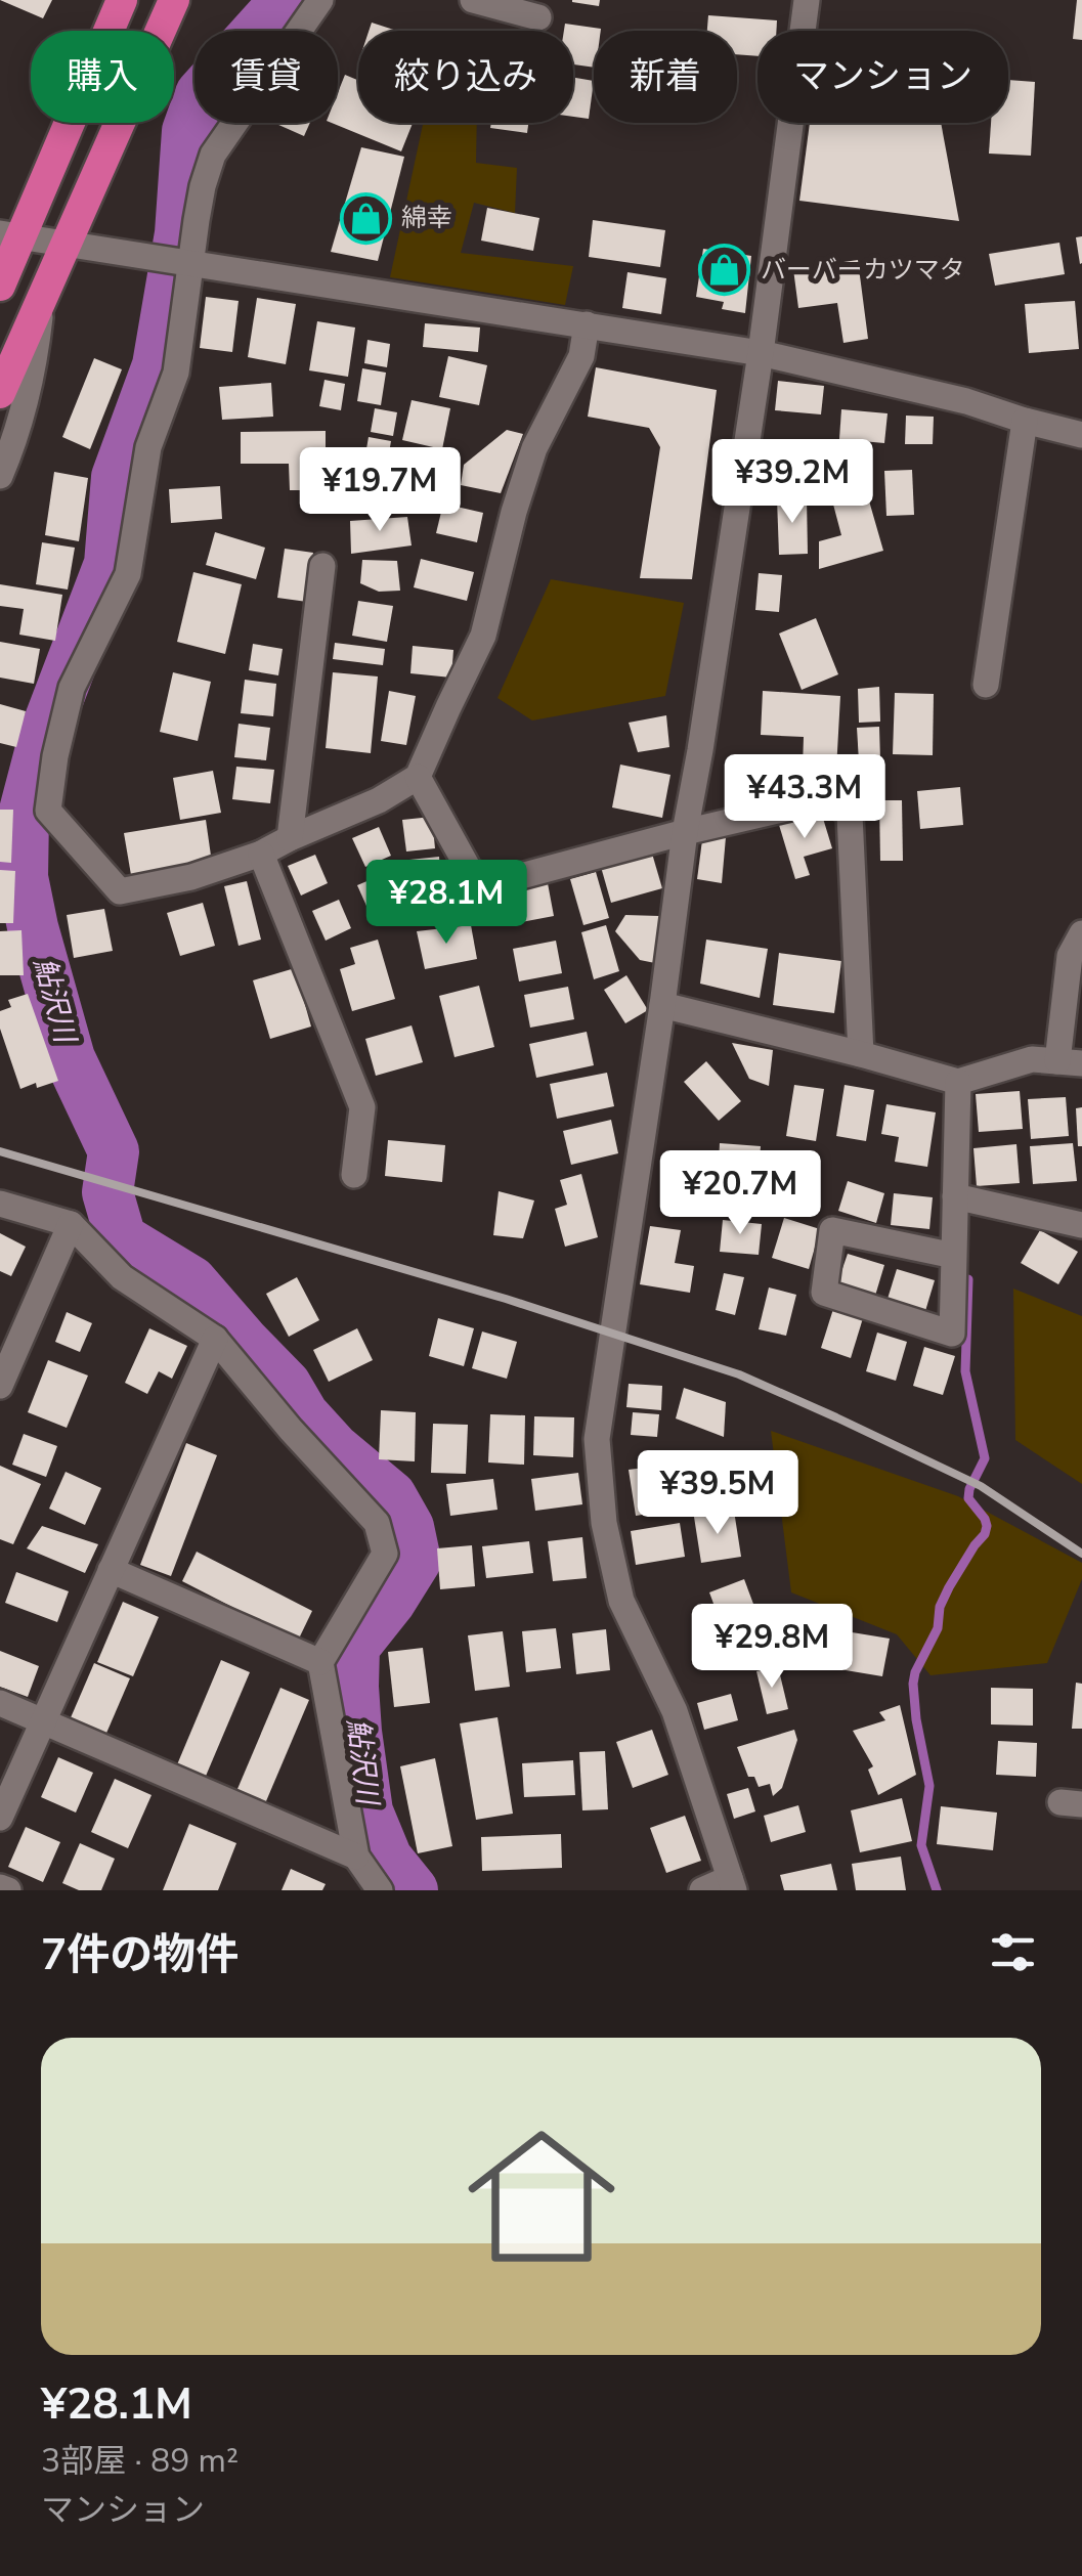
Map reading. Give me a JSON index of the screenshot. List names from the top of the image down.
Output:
{
  "water": ["鮎沢川"],
  "places": {
    "shop": ["綿幸", "バーバーカツマタ"]
  },
  "page": {
    "chip": [
      "購入",
      "賃貸",
      "絞り込み",
      "新着",
      "マンション"
    ],
    "price": [
      "¥39.2M",
      "¥19.7M",
      "¥43.3M",
      "¥28.1M",
      "¥20.7M",
      "¥39.5M",
      "¥29.8M"
    ],
    "heading": "7件の物件",
    "list": [
      {
        "name": "¥28.1M",
        "note": "3部屋 · 89 m² · マンション"
      }
    ]
  }
}
